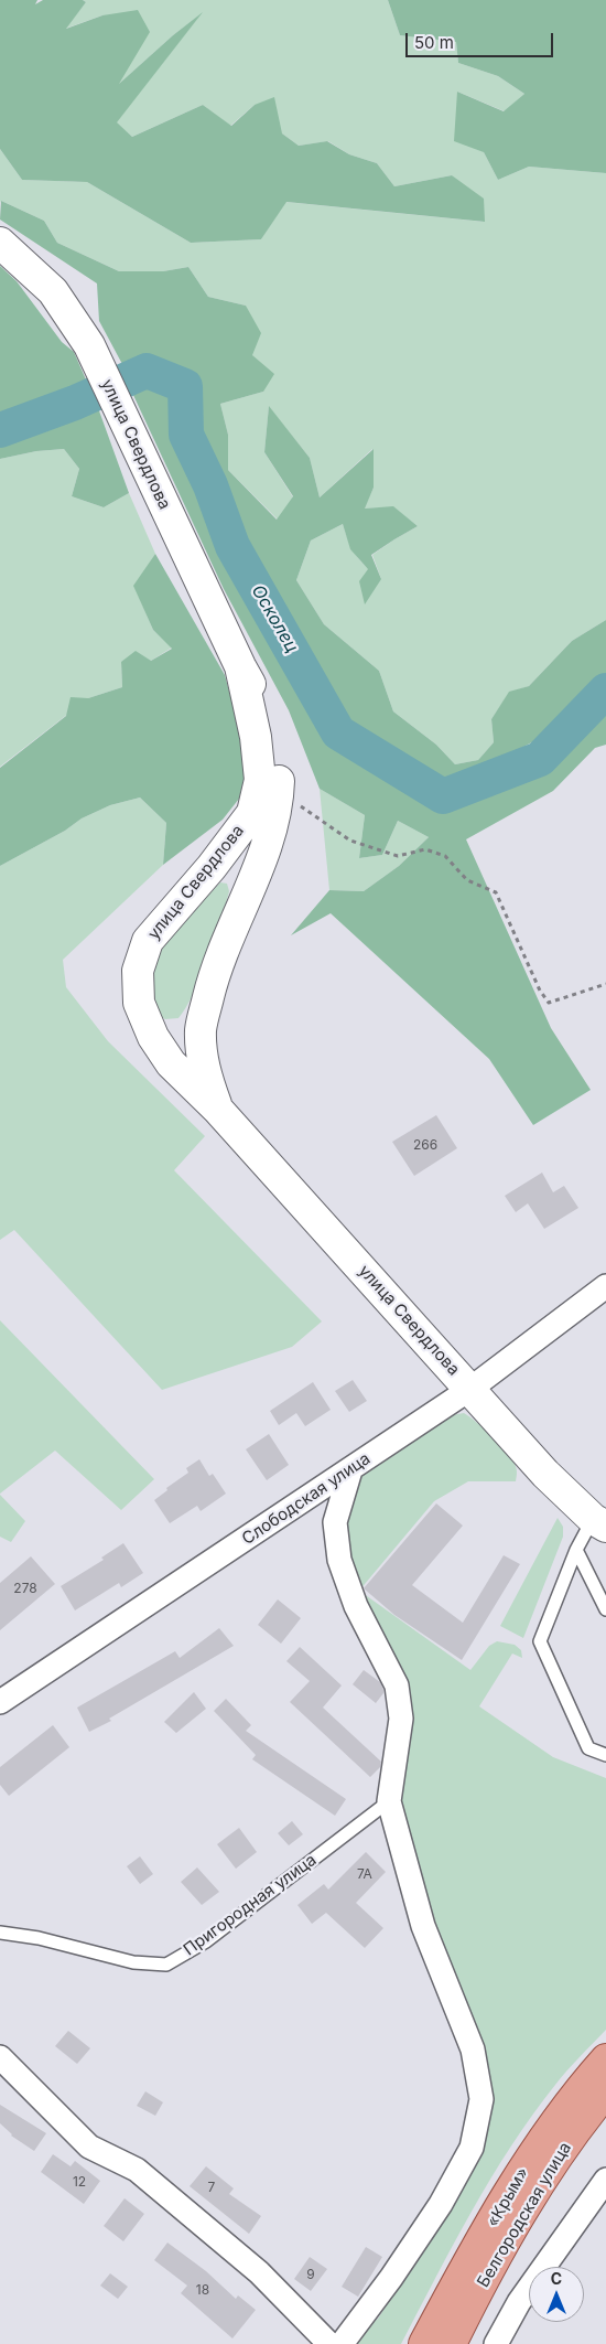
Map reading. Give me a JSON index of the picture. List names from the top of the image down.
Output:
{
  "streets": {
    "main road": ["улица Свердлова", "«Крым»", "Белгородская улица"],
    "street": ["Слободская улица"],
    "lane": ["Пригородная улица"]
  },
  "crossings": [
    ["улица Свердлова", "Слободская улица"]
  ],
  "water": ["Осколец"],
  "house_numbers": [
    "266",
    "278",
    "7А",
    "12",
    "7",
    "9",
    "18"
  ],
  "scale_bar": "50 m",
  "north": "top"
}
